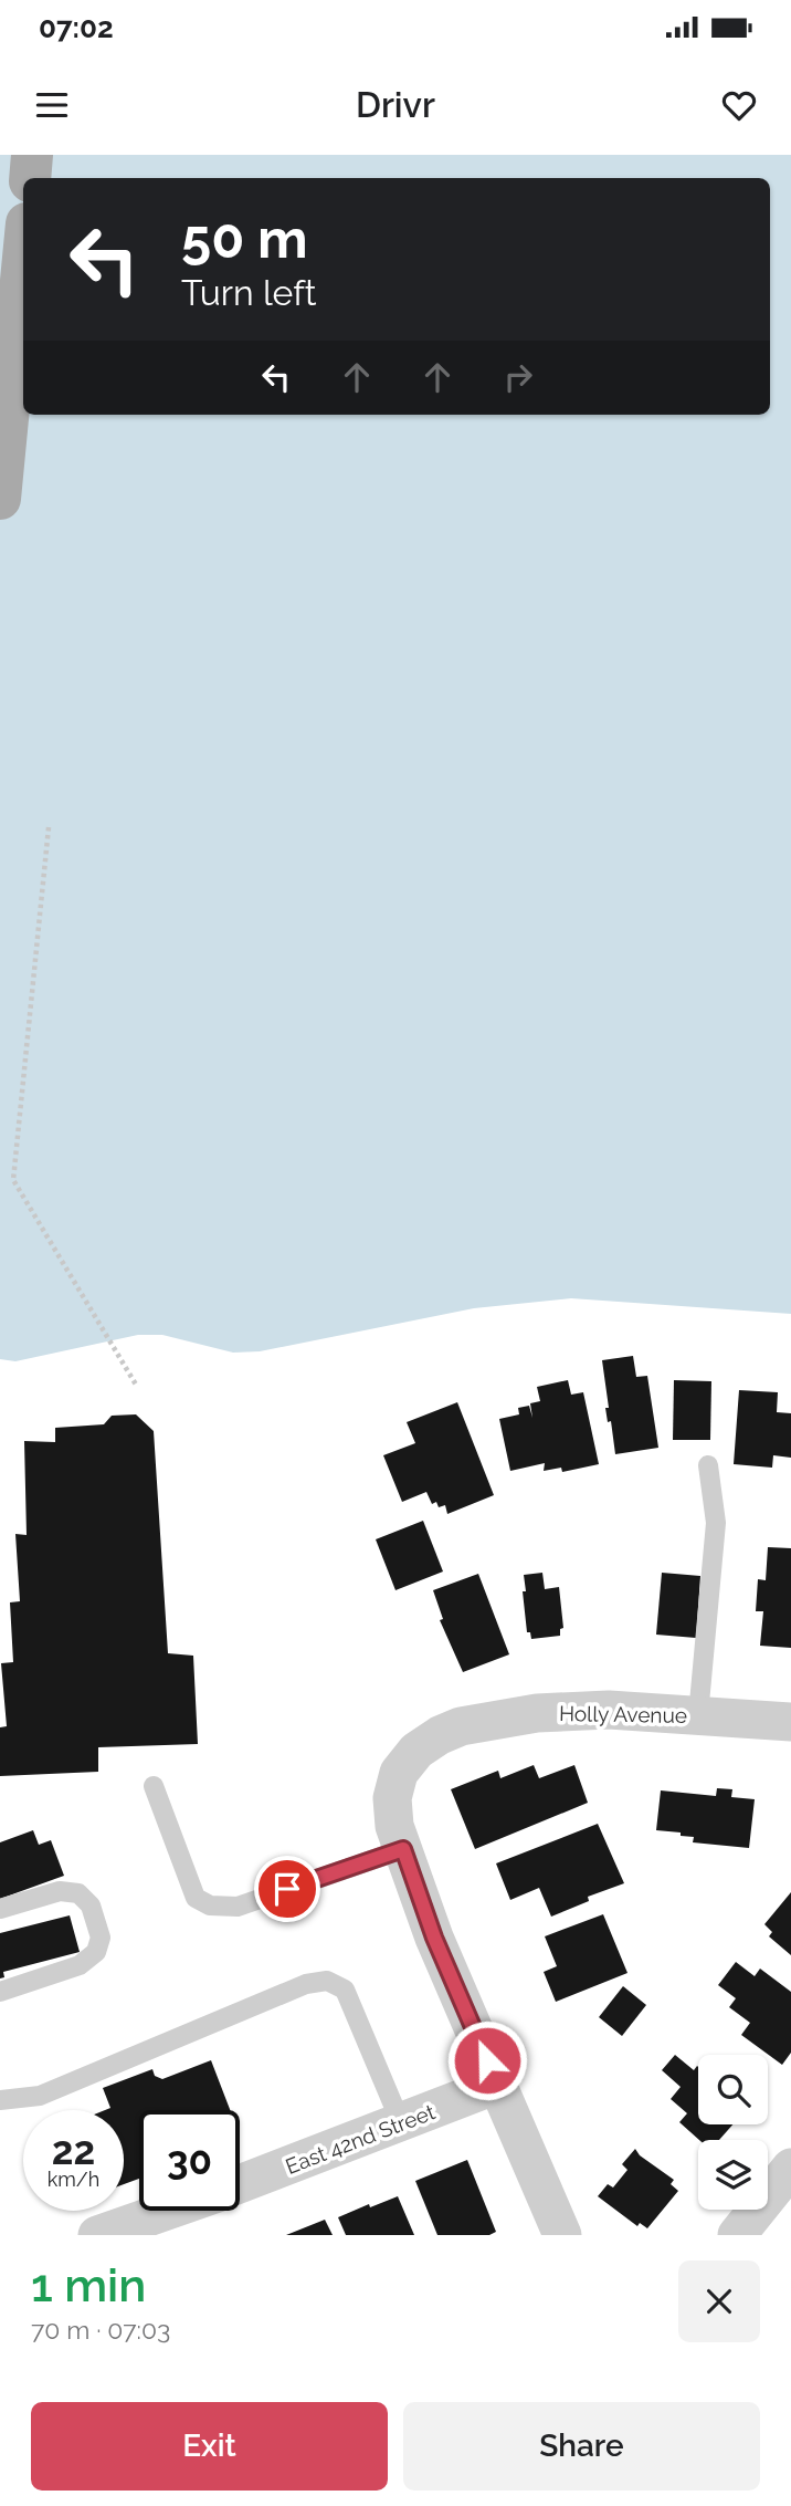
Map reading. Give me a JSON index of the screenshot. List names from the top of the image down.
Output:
{
  "streets": {
    "street": ["Holly Avenue", "East 42nd Street"]
  },
  "page": {
    "status": "07:02",
    "header": "Drivr",
    "turn": ["50 m", "Turn left"],
    "speed": "22 km/h",
    "limit": "30",
    "heading": ["1 min", "70 m · 07:03"],
    "buttons": ["Exit", "Share"]
  }
}
